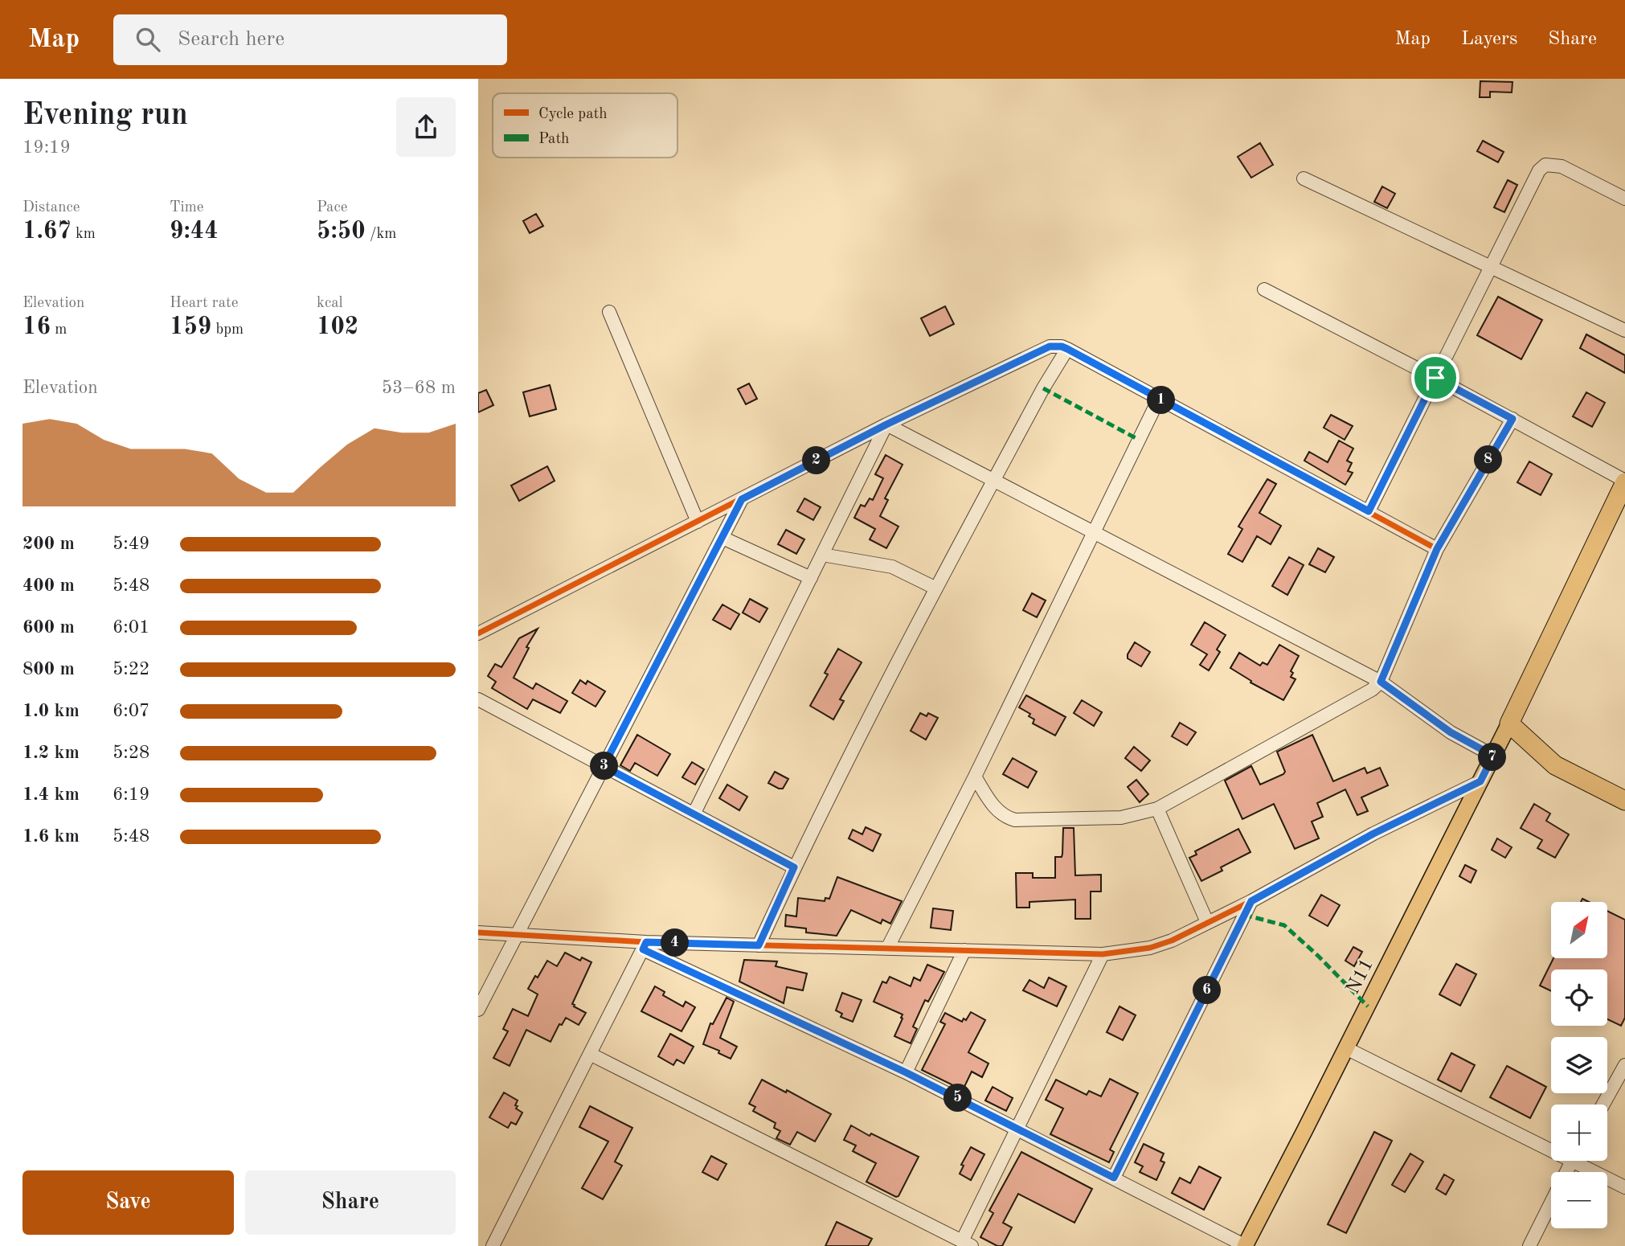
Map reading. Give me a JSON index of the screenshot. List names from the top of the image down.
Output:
{
  "streets": {
    "main road": ["N11"]
  },
  "legend": ["Cycle path", "Path"],
  "north": "top right",
  "page": {
    "header": "Map",
    "search": "Search here",
    "nav": ["Map", "Layers", "Share"],
    "heading": ["Evening run", "19:19"],
    "stats": [
      ["Distance", "1.67 km"],
      ["Time", "9:44"],
      ["Pace", "5:50 /km"],
      ["Elevation", "16 m"],
      ["Heart rate", "159 bpm"],
      ["kcal", "102"]
    ],
    "chart": ["Elevation", "53–68 m"],
    "pins": [
      "1",
      "8",
      "2",
      "7",
      "3",
      "4",
      "6",
      "5"
    ],
    "list": [
      {
        "name": "200 m",
        "note": "5:49"
      },
      {
        "name": "400 m",
        "note": "5:48"
      },
      {
        "name": "600 m",
        "note": "6:01"
      },
      {
        "name": "800 m",
        "note": "5:22"
      },
      {
        "name": "1.0 km",
        "note": "6:07"
      },
      {
        "name": "1.2 km",
        "note": "5:28"
      },
      {
        "name": "1.4 km",
        "note": "6:19"
      },
      {
        "name": "1.6 km",
        "note": "5:48"
      }
    ],
    "map_buttons": ["+", "−"],
    "buttons": ["Save", "Share"]
  }
}
